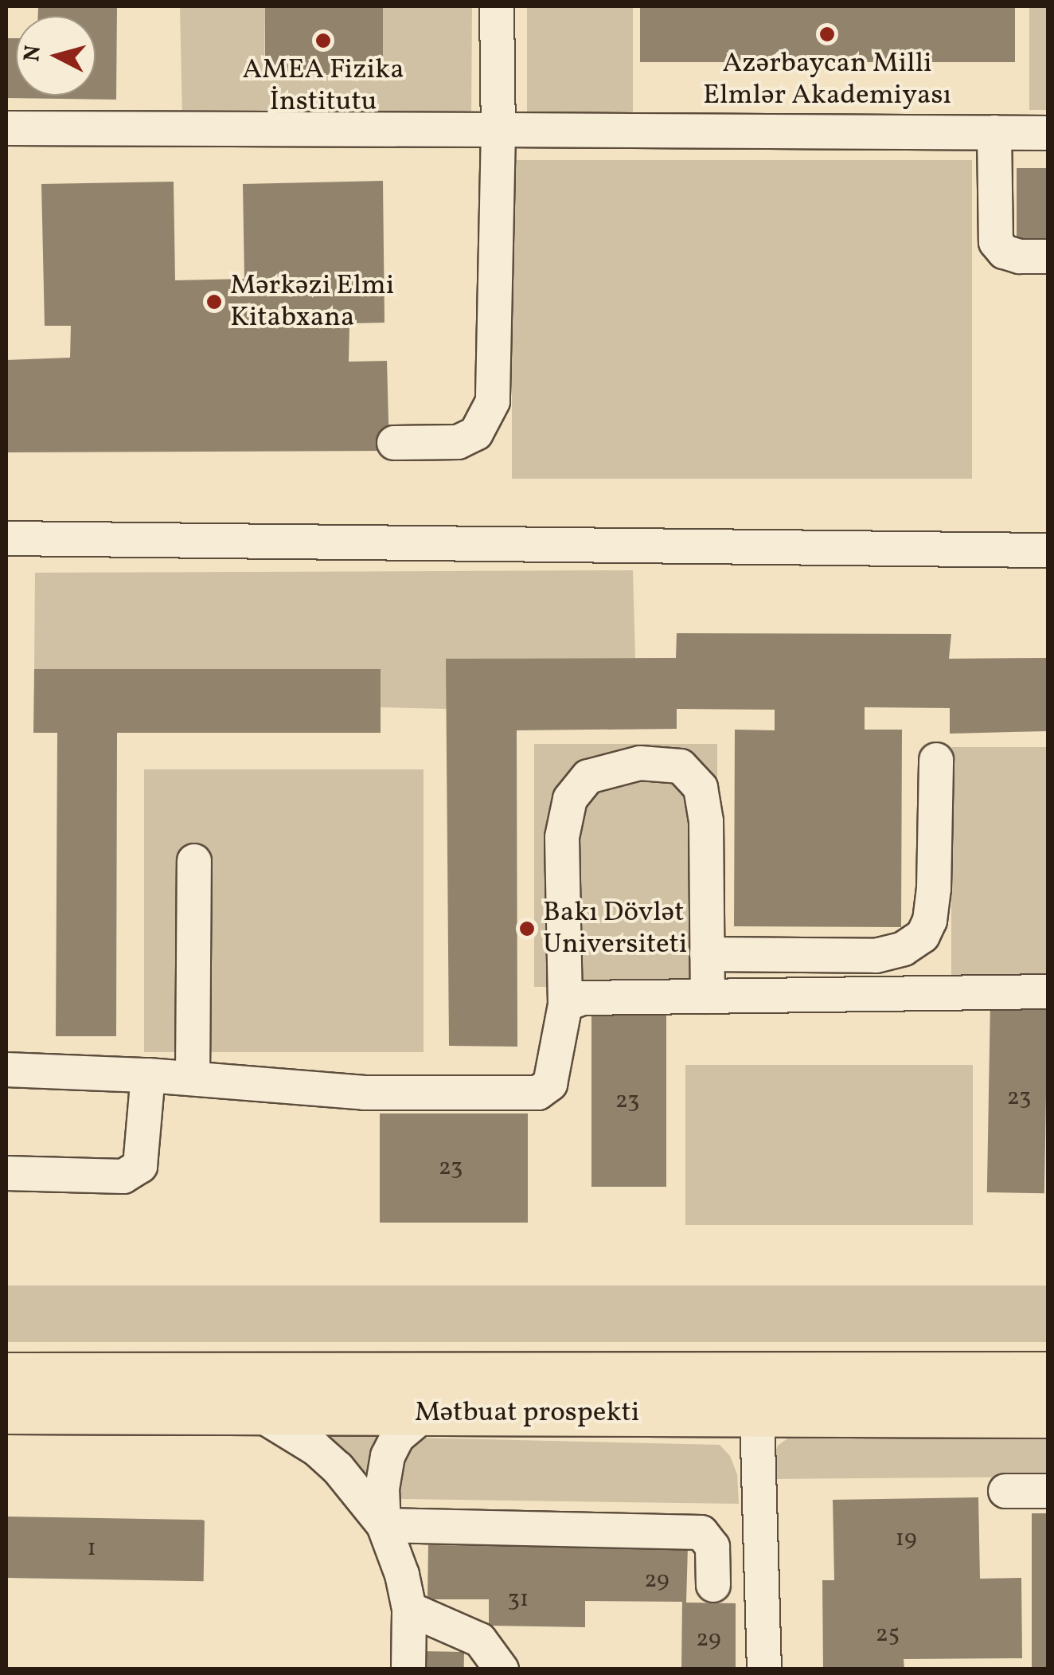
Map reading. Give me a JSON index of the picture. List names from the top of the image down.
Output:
{
  "streets": {
    "main road": ["Mətbuat prospekti"]
  },
  "places": [
    "Azərbaycan Milli Elmlər Akademiyası",
    "AMEA Fizika İnstitutu",
    "Mərkəzi Elmi Kitabxana",
    "Bakı Dövlət Universiteti"
  ],
  "house_numbers": [
    "23",
    "23",
    "23",
    "19",
    "1",
    "29",
    "31",
    "25",
    "29"
  ],
  "north": "left"
}
